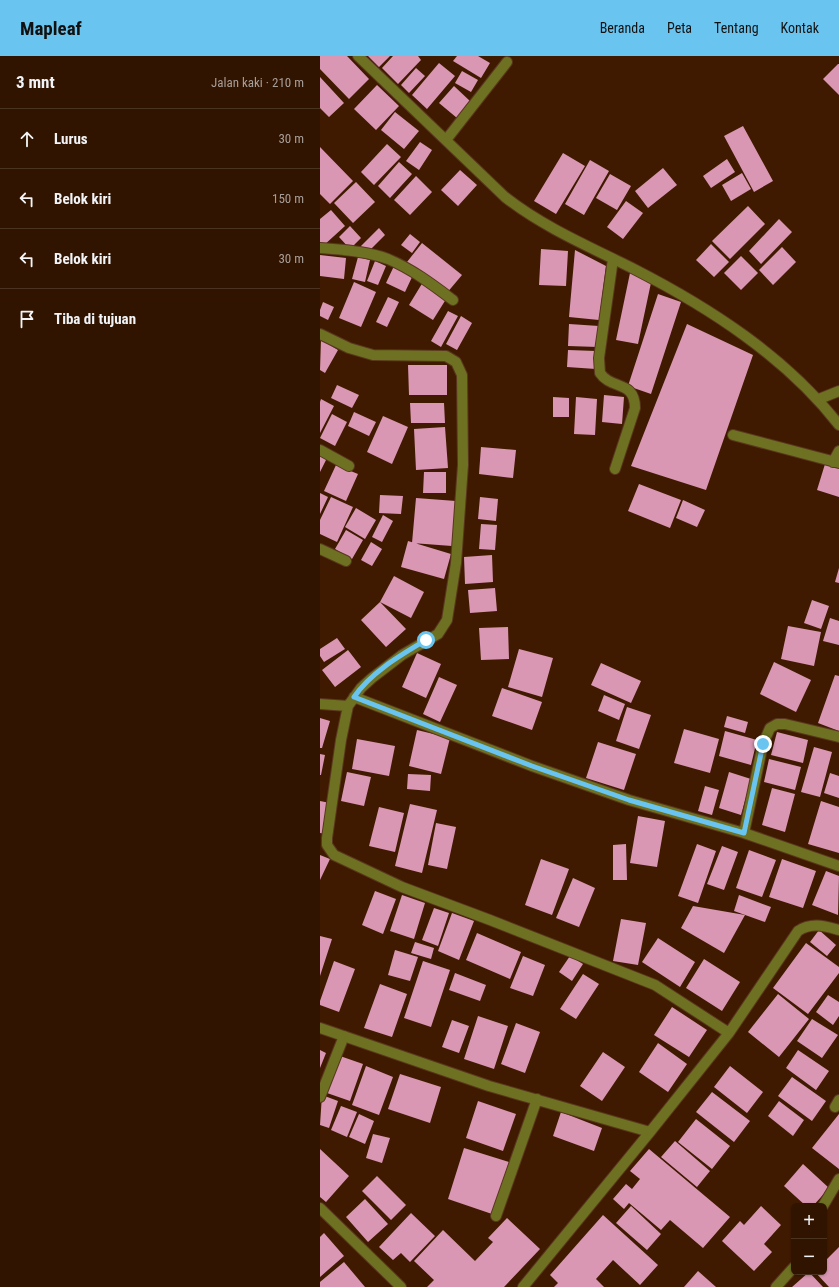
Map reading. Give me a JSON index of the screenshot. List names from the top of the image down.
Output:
{
  "page": {
    "header": "Mapleaf",
    "nav": [
      "Beranda",
      "Peta",
      "Tentang",
      "Kontak"
    ],
    "heading": ["3 mnt", "Jalan kaki · 210 m"],
    "list": [
      ["Lurus", "30 m"],
      ["Belok kiri", "150 m"],
      ["Belok kiri", "30 m"],
      "Tiba di tujuan"
    ],
    "map_buttons": ["+", "−"]
  }
}
